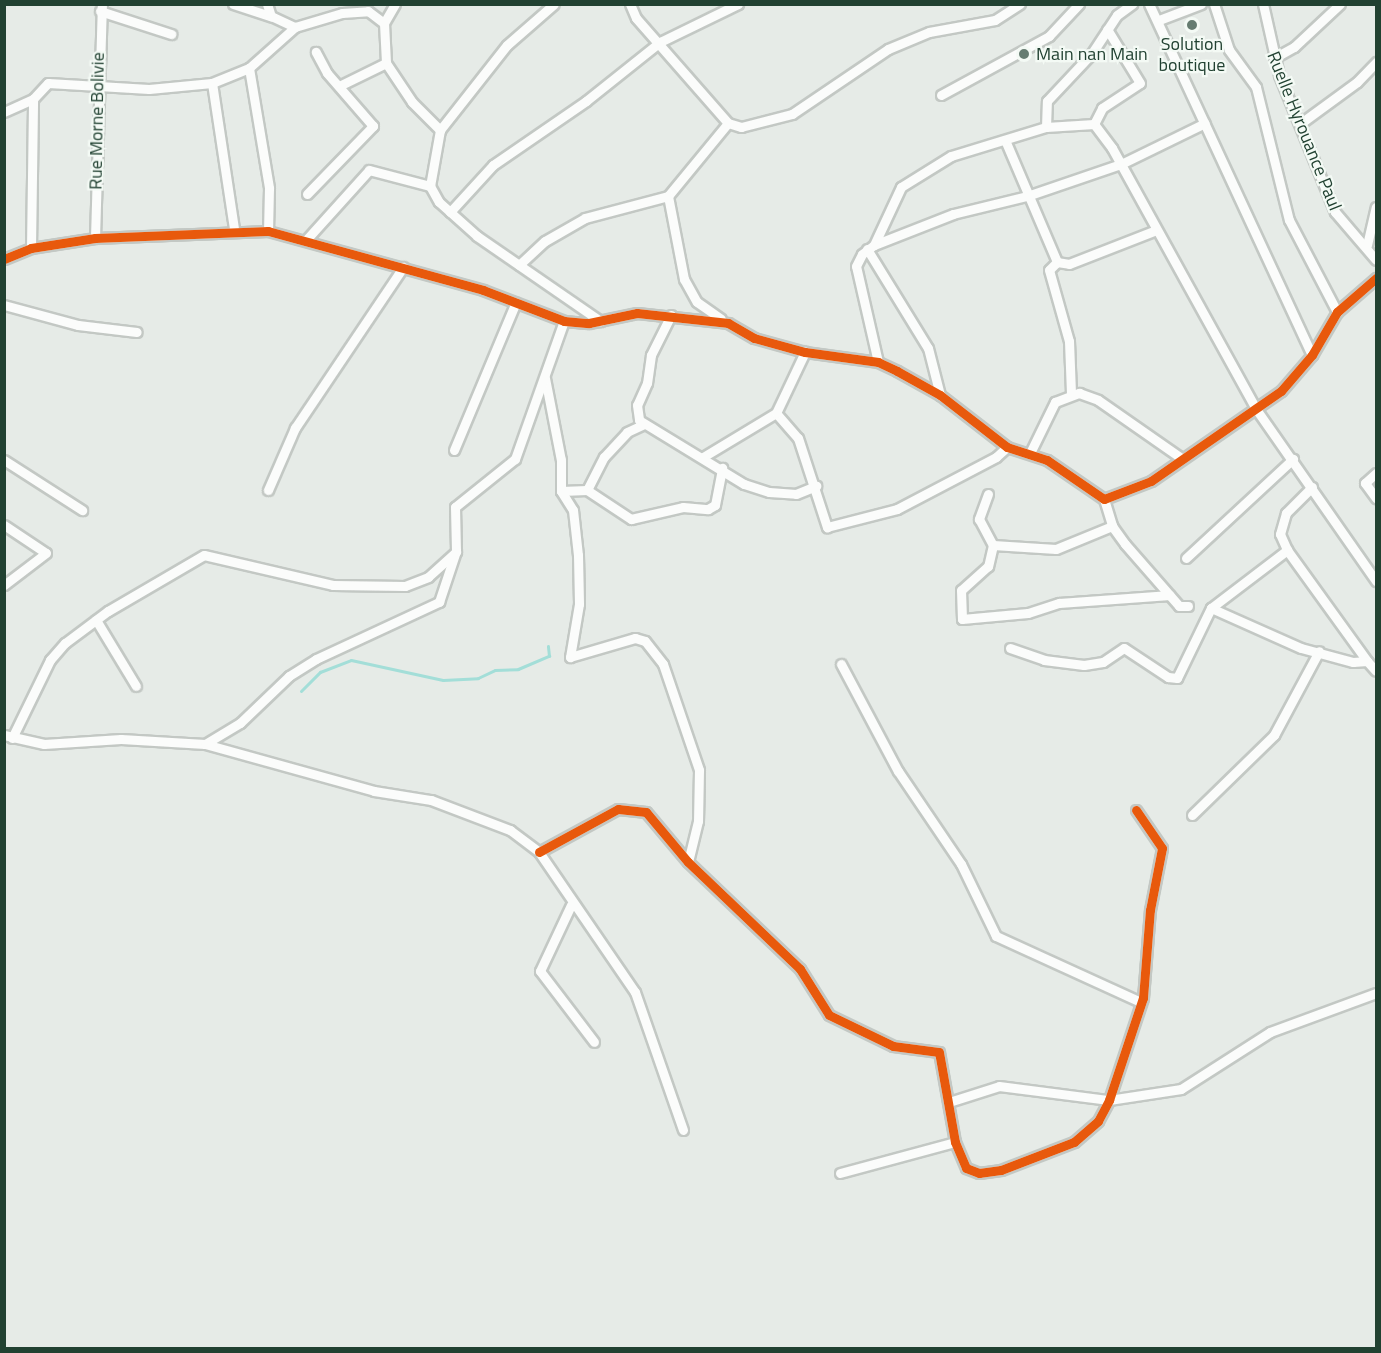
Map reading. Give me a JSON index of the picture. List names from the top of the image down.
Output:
{
  "streets": {
    "street": ["Rue Morne Bolivie", "Ruelle Hyrouance Paul"]
  },
  "places": ["Solution boutique", "Main nan Main"]
}
